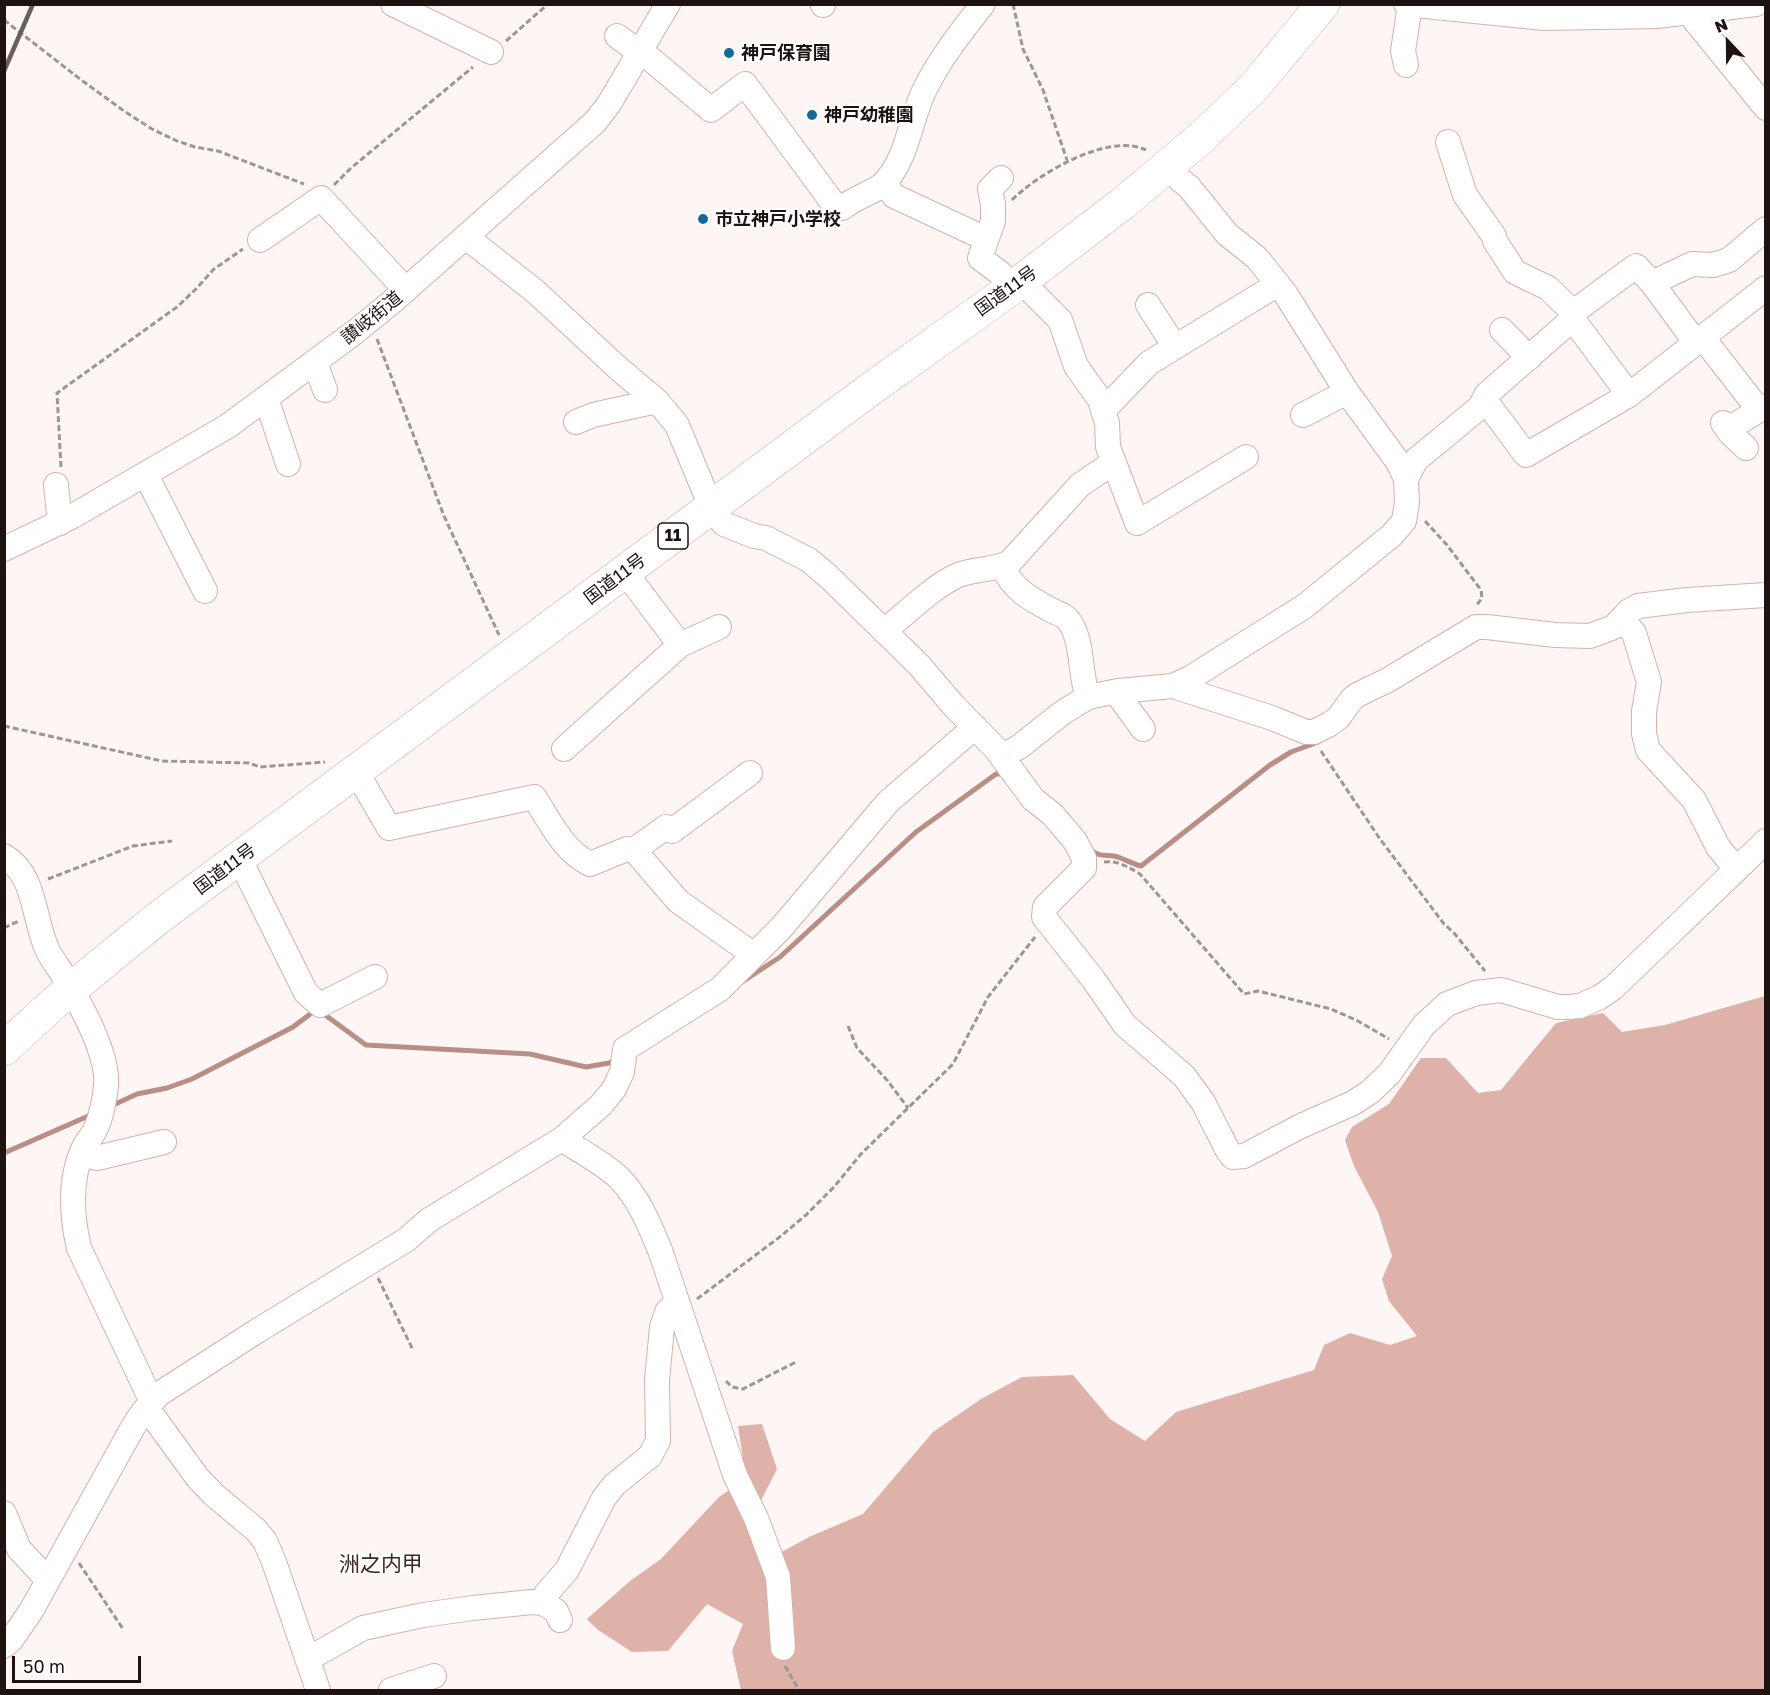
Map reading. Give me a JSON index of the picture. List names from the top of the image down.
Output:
{
  "streets": {
    "highway": ["国道11号", "11"],
    "street": ["讃岐街道"]
  },
  "districts": ["洲之内甲"],
  "places": ["神戸保育園", "神戸幼稚園", "市立神戸小学校"],
  "scale_bar": "50 m",
  "north": "top"
}
